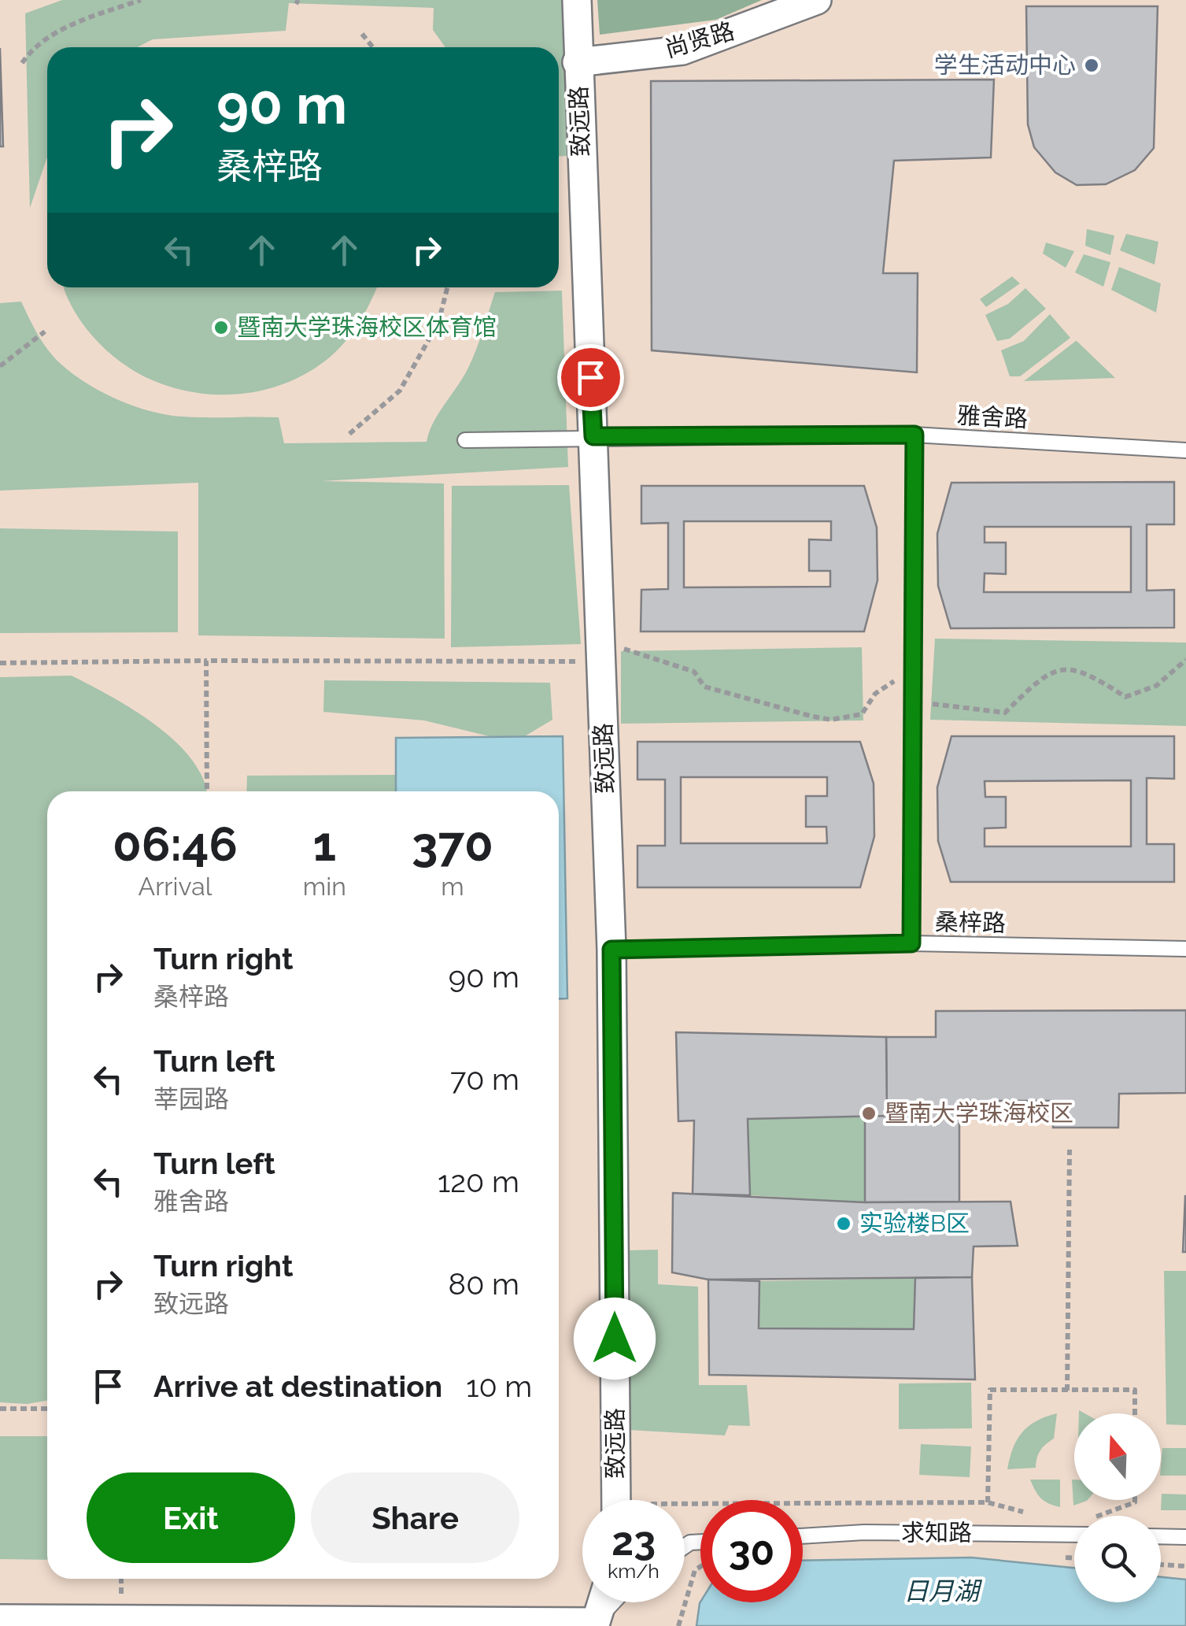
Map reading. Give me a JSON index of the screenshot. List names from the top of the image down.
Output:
{
  "streets": {
    "street": ["尚贤路", "致远路"],
    "lane": ["雅舍路", "桑梓路", "求知路"]
  },
  "crossings": [
    ["尚贤路", "致远路"],
    ["致远路", "雅舍路"],
    ["致远路", "桑梓路"]
  ],
  "water": ["日月湖"],
  "places": [
    "学生活动中心",
    "暨南大学珠海校区体育馆",
    "暨南大学珠海校区",
    "实验楼B区"
  ],
  "north": "top",
  "page": {
    "turn": ["90 m", "桑梓路"],
    "eta": [
      "06:46",
      "Arrival",
      "1",
      "min",
      "370",
      "m"
    ],
    "list": [
      {
        "name": "Turn right",
        "note": "桑梓路",
        "value": "90 m"
      },
      {
        "name": "Turn left",
        "note": "莘园路",
        "value": "70 m"
      },
      {
        "name": "Turn left",
        "note": "雅舍路",
        "value": "120 m"
      },
      {
        "name": "Turn right",
        "note": "致远路",
        "value": "80 m"
      },
      {
        "name": "Arrive at destination",
        "value": "10 m"
      }
    ],
    "buttons": ["Exit", "Share"],
    "speed": "23 km/h",
    "limit": "30"
  }
}
